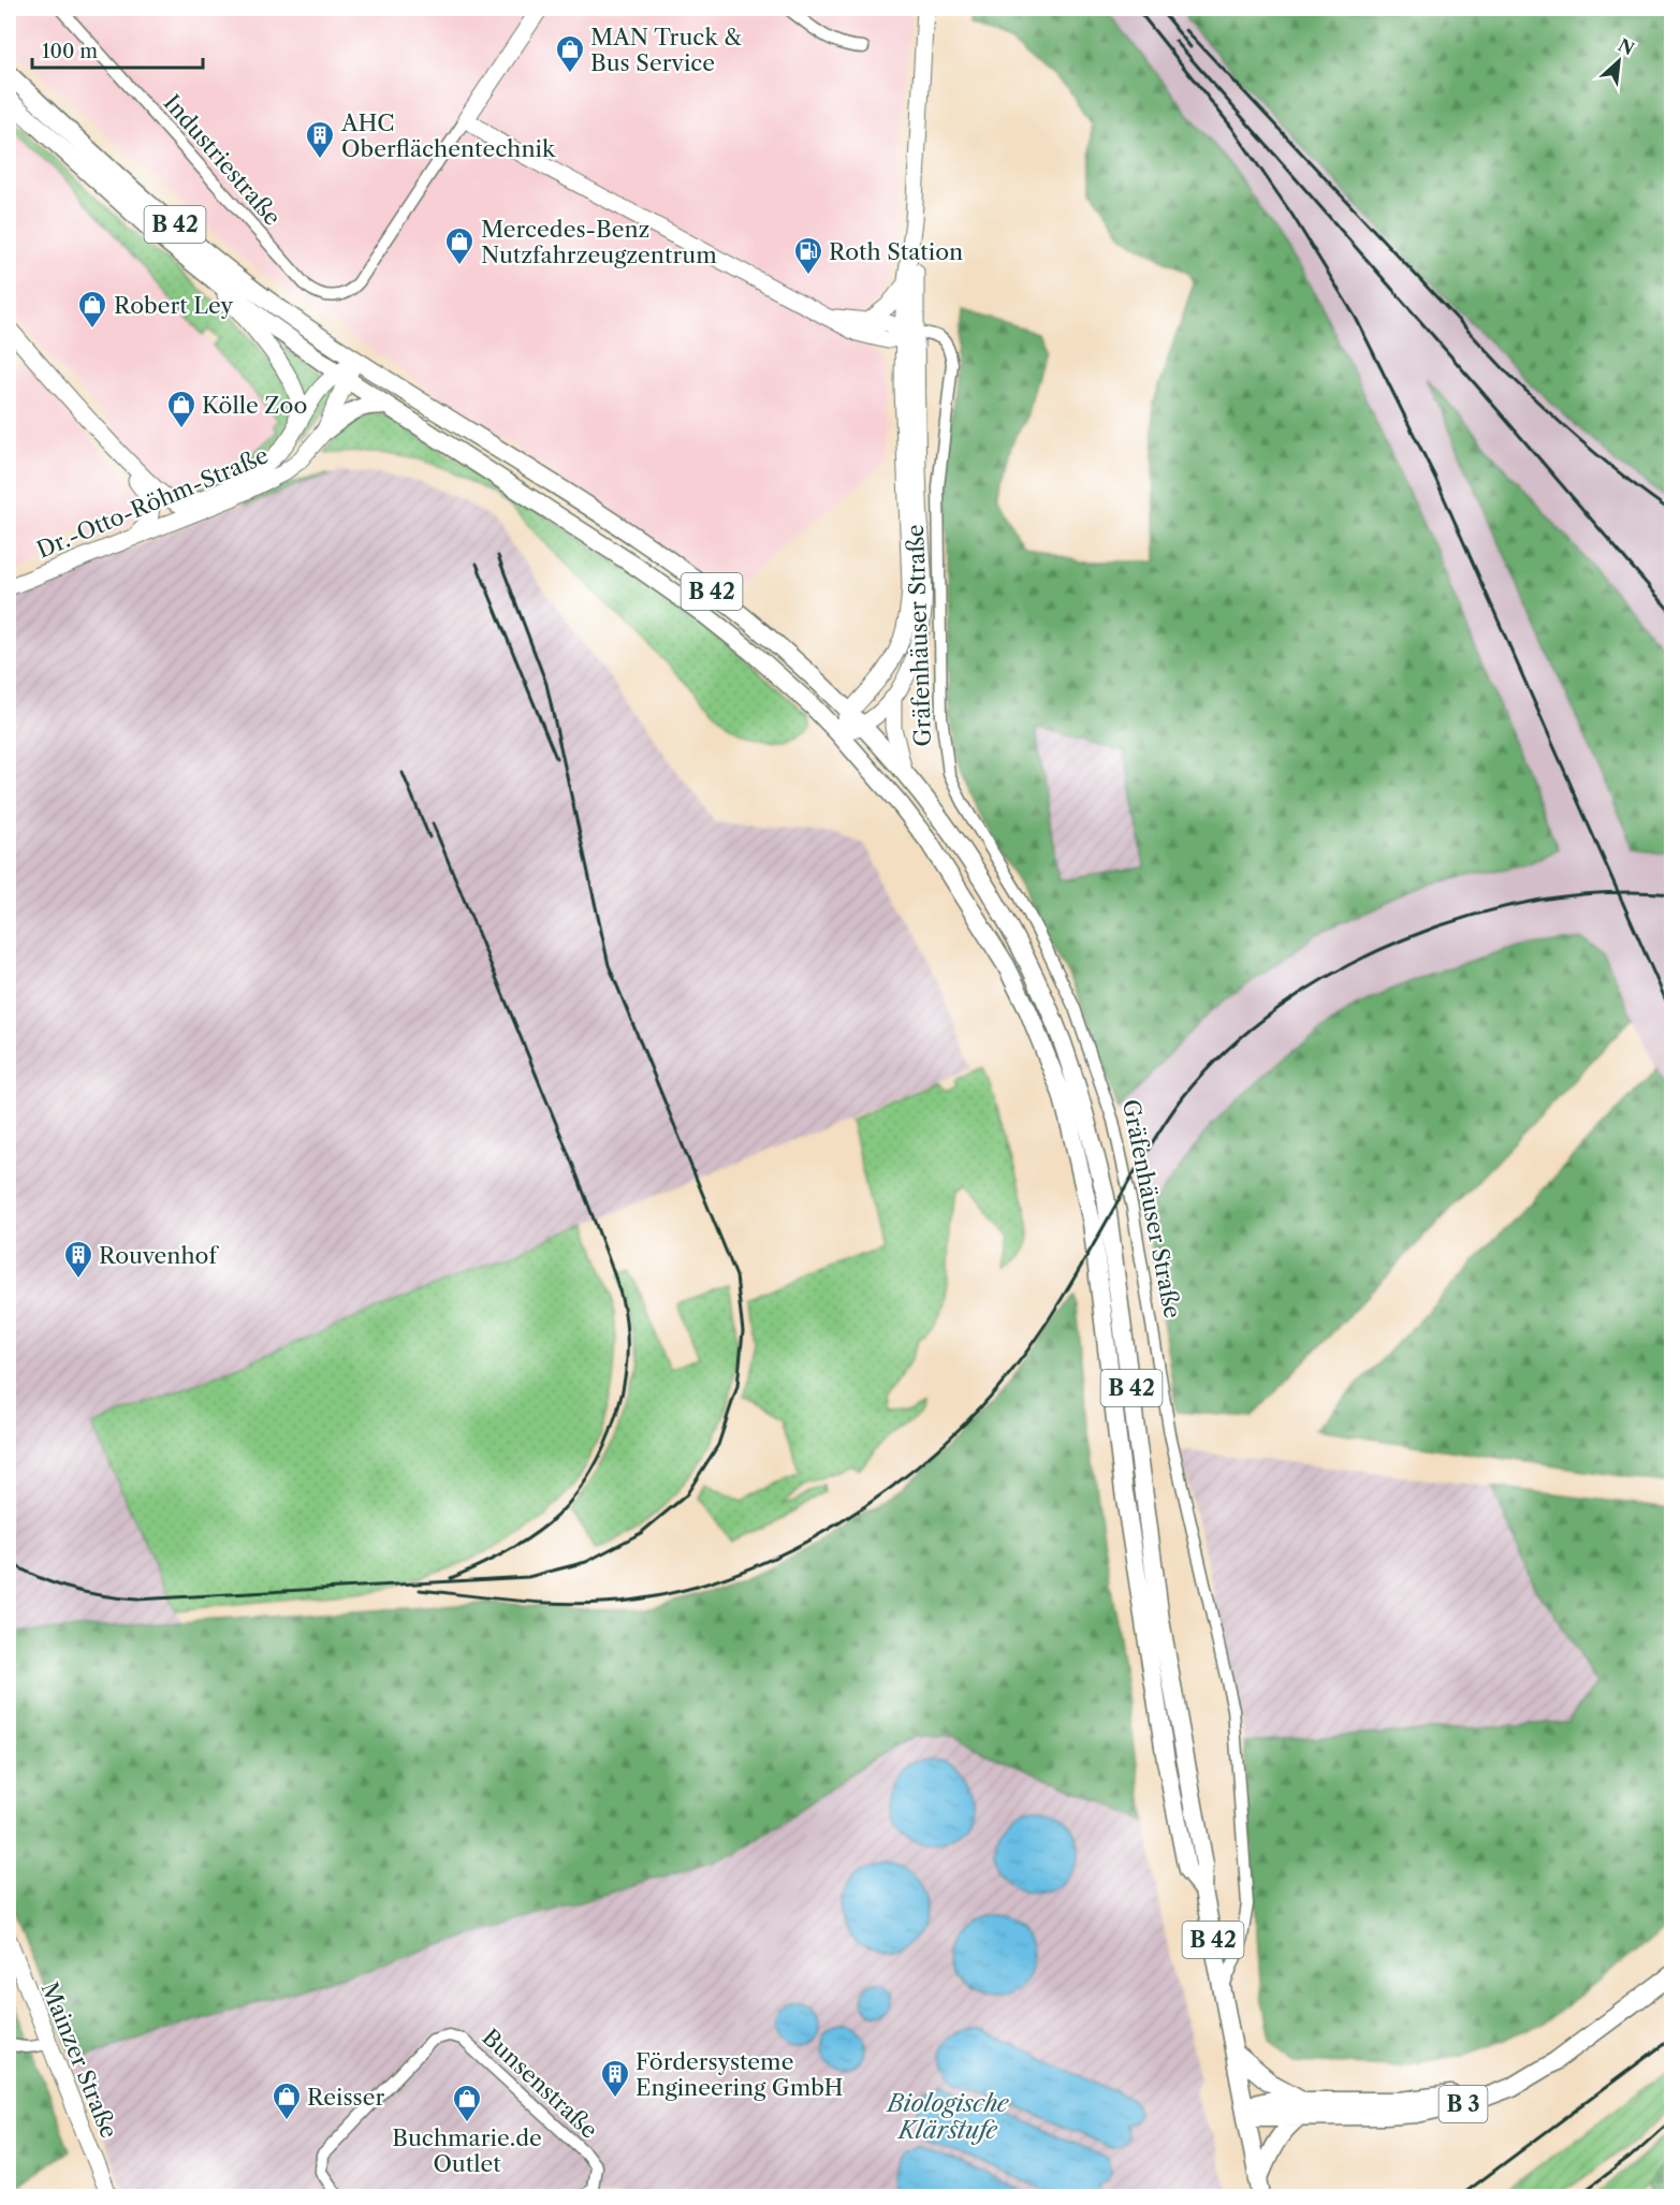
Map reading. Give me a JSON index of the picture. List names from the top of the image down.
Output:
{
  "streets": {
    "main road": [
      "B 42",
      "Dr.-Otto-Röhm-Straße",
      "Mainzer Straße",
      "B 3"
    ],
    "street": ["Industriestraße", "Gräfenhäuser Straße", "Bunsenstraße"]
  },
  "crossings": [
    ["B 42", "Dr.-Otto-Röhm-Straße"],
    ["B 42", "Gräfenhäuser Straße"],
    ["B 42", "B 3"]
  ],
  "water": ["Biologische Klärstufe"],
  "places": {
    "shop": [
      "MAN Truck & Bus Service",
      "Mercedes-Benz Nutzfahrzeugzentrum",
      "Robert Ley",
      "Kölle Zoo",
      "Reisser",
      "Buchmarie.de Outlet"
    ],
    "building": ["AHC Oberflächentechnik", "Rouvenhof", "Fördersysteme Engineering GmbH"],
    "fuel station": ["Roth Station"]
  },
  "scale_bar": "100 m",
  "north": "top right"
}
